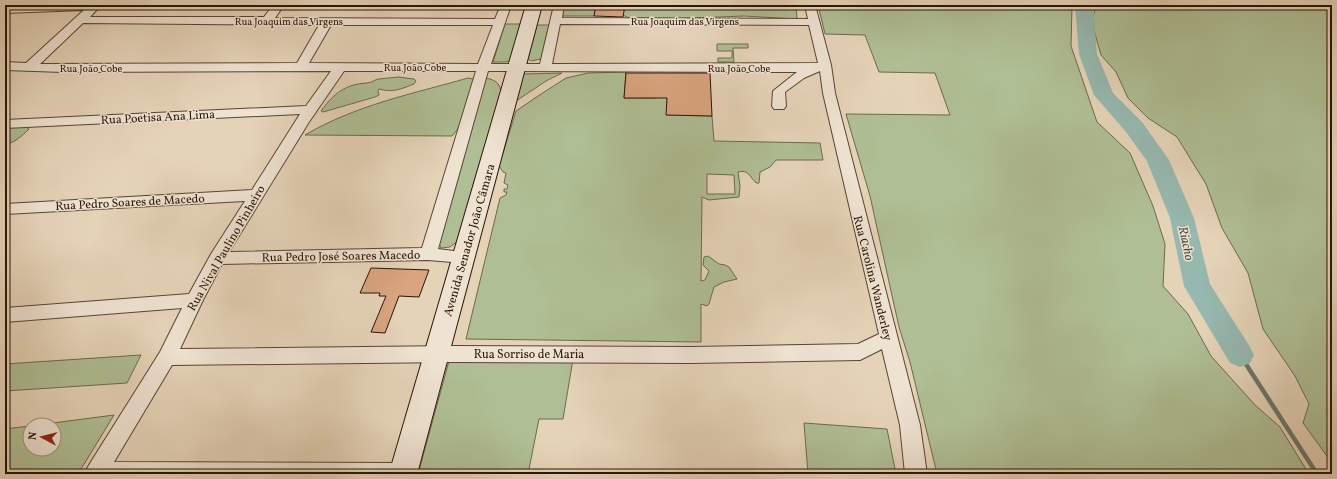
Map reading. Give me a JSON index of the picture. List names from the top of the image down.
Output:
{
  "streets": {
    "main road": ["Avenida Senador João Câmara"],
    "street": [
      "Rua Joaquim das Virgens",
      "Rua João Cobe",
      "Rua Poetisa Ana Lima",
      "Rua Pedro Soares de Macedo",
      "Rua Nival Paulino Pinheiro",
      "Rua Pedro José Soares Macedo",
      "Rua Carolina Wanderley",
      "Rua Sorriso de Maria"
    ]
  },
  "crossings": [
    ["Rua Joaquim das Virgens", "Rua Carolina Wanderley"],
    ["Rua João Cobe", "Avenida Senador João Câmara"],
    ["Rua João Cobe", "Rua Nival Paulino Pinheiro"],
    ["Rua João Cobe", "Rua Carolina Wanderley"],
    ["Rua Poetisa Ana Lima", "Rua Nival Paulino Pinheiro"],
    ["Rua Pedro Soares de Macedo", "Rua Nival Paulino Pinheiro"],
    ["Avenida Senador João Câmara", "Rua Pedro José Soares Macedo"],
    ["Avenida Senador João Câmara", "Rua Sorriso de Maria"],
    ["Rua Nival Paulino Pinheiro", "Rua Pedro José Soares Macedo"],
    ["Rua Nival Paulino Pinheiro", "Rua Sorriso de Maria"],
    ["Rua Carolina Wanderley", "Rua Sorriso de Maria"]
  ],
  "water": ["Riacho"],
  "north": "left"
}
